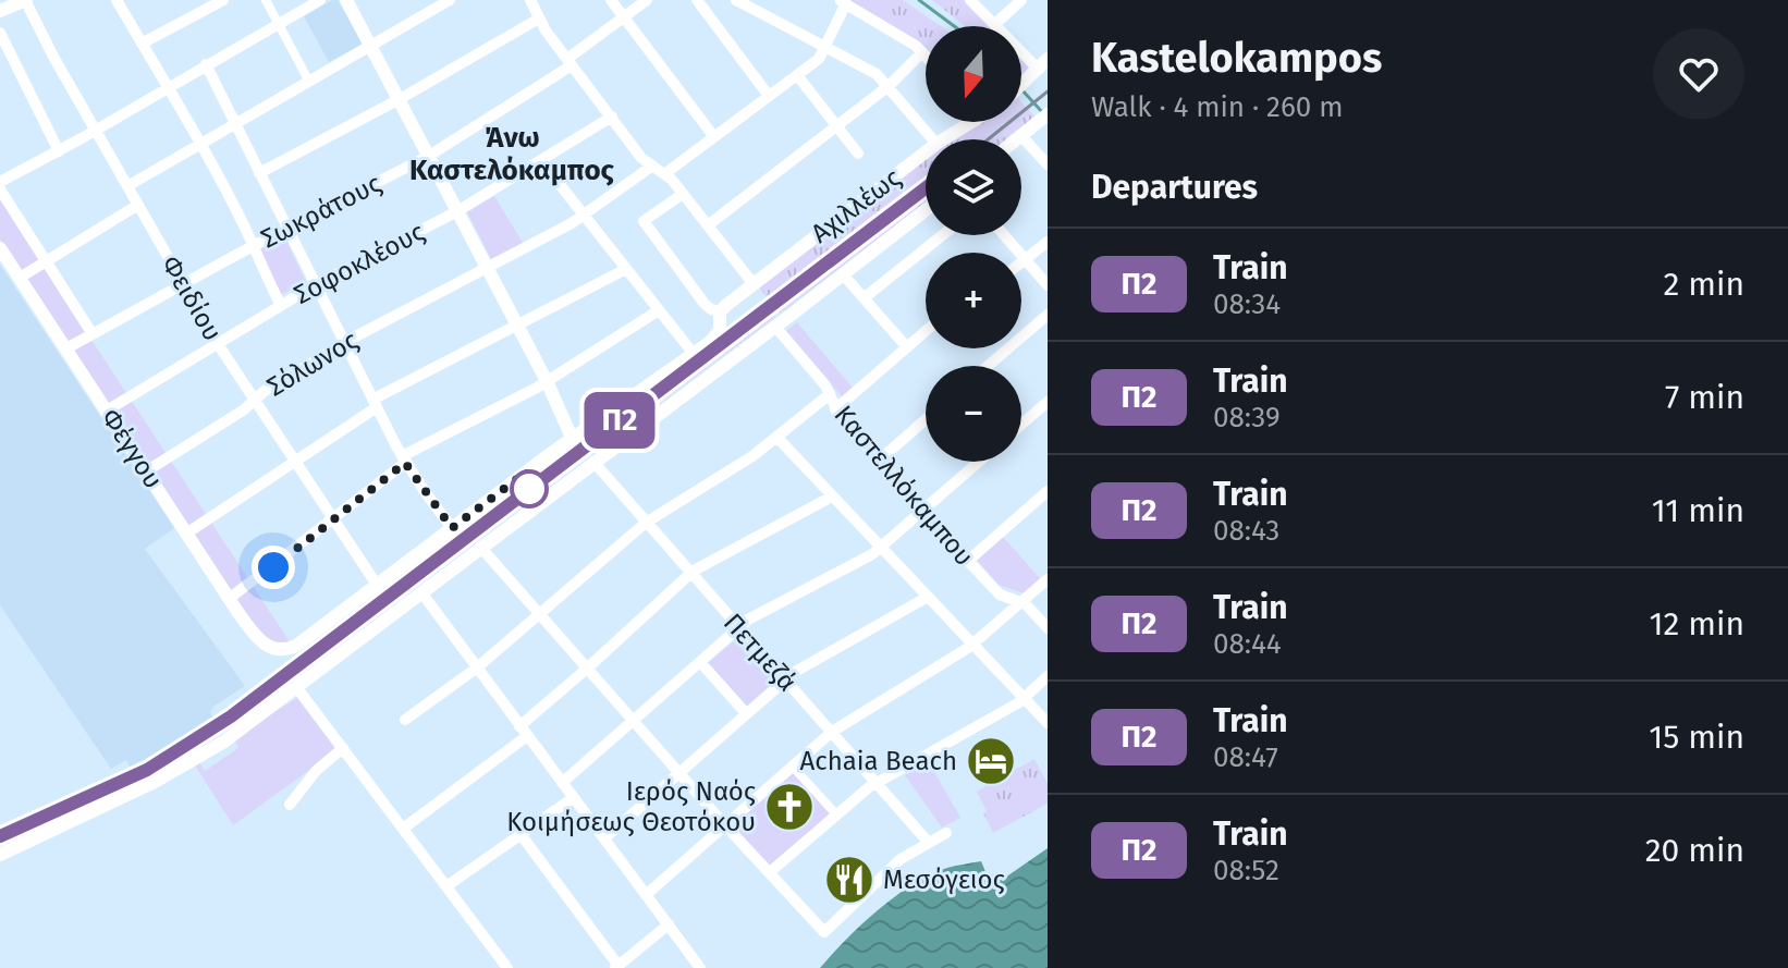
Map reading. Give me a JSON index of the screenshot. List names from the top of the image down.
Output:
{
  "streets": {
    "street": [
      "Αχιλλέως",
      "Σωκράτους",
      "Σοφοκλέους",
      "Φειδίου",
      "Σόλωνος",
      "Φέγγου",
      "Καστελλόκαμπου",
      "Πετμεζά"
    ]
  },
  "crossings": [
    ["Αχιλλέως", "Καστελλόκαμπου"],
    ["Αχιλλέως", "Πετμεζά"],
    ["Σωκράτους", "Φειδίου"],
    ["Σωκράτους", "Φέγγου"],
    ["Σοφοκλέους", "Φειδίου"],
    ["Σοφοκλέους", "Φέγγου"],
    ["Φειδίου", "Σόλωνος"],
    ["Φειδίου", "Φέγγου"],
    ["Σόλωνος", "Φέγγου"]
  ],
  "districts": ["Άνω Καστελόκαμπος"],
  "places": {
    "hotel": ["Achaia Beach"],
    "church": ["Ιερός Ναός Κοιμήσεως Θεοτόκου"],
    "restaurant": ["Μεσόγειος"]
  },
  "north": "bottom",
  "page": {
    "on_map": "Π2",
    "heading": [
      ["Kastelokampos", "Walk · 4 min · 260 m"],
      "Departures"
    ],
    "map_buttons": ["+", "−"],
    "list": [
      {
        "mark": "Π2",
        "name": "Train",
        "note": "08:34",
        "value": "2 min"
      },
      {
        "mark": "Π2",
        "name": "Train",
        "note": "08:39",
        "value": "7 min"
      },
      {
        "mark": "Π2",
        "name": "Train",
        "note": "08:43",
        "value": "11 min"
      },
      {
        "mark": "Π2",
        "name": "Train",
        "note": "08:44",
        "value": "12 min"
      },
      {
        "mark": "Π2",
        "name": "Train",
        "note": "08:47",
        "value": "15 min"
      },
      {
        "mark": "Π2",
        "name": "Train",
        "note": "08:52",
        "value": "20 min"
      }
    ]
  }
}
